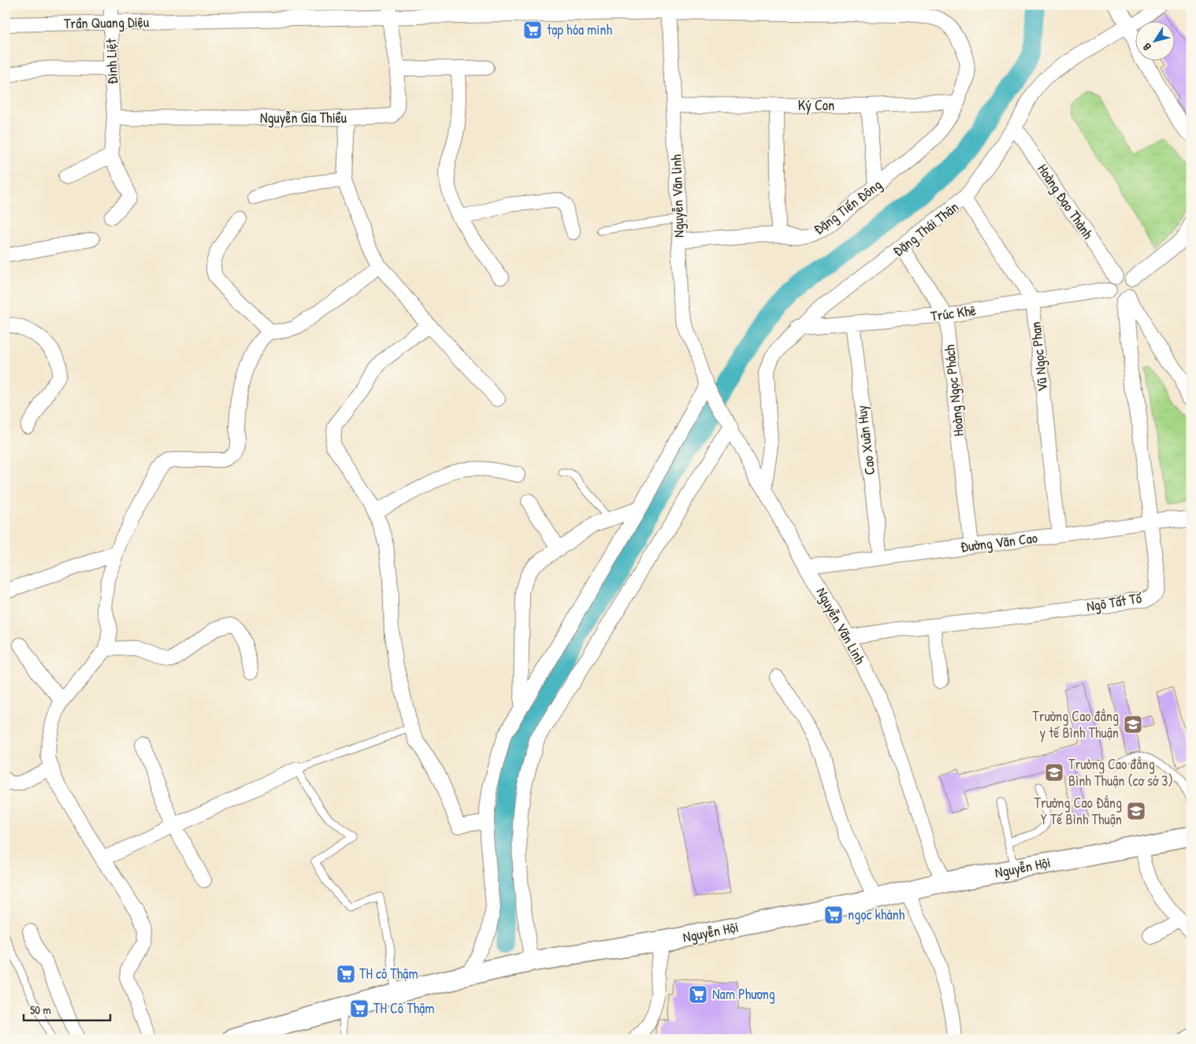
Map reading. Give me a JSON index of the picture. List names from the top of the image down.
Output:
{
  "streets": {
    "street": [
      "Trần Quang Diệu",
      "Đinh Liệt",
      "Ký Con",
      "Nguyễn Gia Thiều",
      "Nguyễn Văn linh",
      "Hoàng Đạo Thành",
      "Đặng Tiến Đông",
      "Đặng Thái Thân",
      "Trúc Khê",
      "Vũ Ngọc Phan",
      "Hoàng Ngọc Phách",
      "Cao Xuân Huy",
      "Đường Văn Cao",
      "Ngô Tất Tố",
      "Nguyễn Văn Linh",
      "Nguyễn Hội"
    ]
  },
  "crossings": [
    ["Trần Quang Diệu", "Đinh Liệt"],
    ["Trần Quang Diệu", "Ký Con"],
    ["Trần Quang Diệu", "Nguyễn Gia Thiều"],
    ["Trần Quang Diệu", "Nguyễn Văn linh"],
    ["Trần Quang Diệu", "Đặng Tiến Đông"],
    ["Đinh Liệt", "Nguyễn Gia Thiều"],
    ["Ký Con", "Nguyễn Văn linh"],
    ["Ký Con", "Đặng Tiến Đông"],
    ["Nguyễn Văn linh", "Đặng Tiến Đông"],
    ["Nguyễn Văn linh", "Nguyễn Văn Linh"],
    ["Hoàng Đạo Thành", "Đặng Thái Thân"],
    ["Hoàng Đạo Thành", "Trúc Khê"],
    ["Hoàng Đạo Thành", "Ngô Tất Tố"],
    ["Đặng Thái Thân", "Trúc Khê"],
    ["Đặng Thái Thân", "Vũ Ngọc Phan"],
    ["Đặng Thái Thân", "Hoàng Ngọc Phách"],
    ["Đặng Thái Thân", "Nguyễn Văn Linh"],
    ["Trúc Khê", "Vũ Ngọc Phan"],
    ["Trúc Khê", "Hoàng Ngọc Phách"],
    ["Trúc Khê", "Cao Xuân Huy"],
    ["Trúc Khê", "Ngô Tất Tố"],
    ["Vũ Ngọc Phan", "Đường Văn Cao"],
    ["Hoàng Ngọc Phách", "Đường Văn Cao"],
    ["Cao Xuân Huy", "Đường Văn Cao"],
    ["Đường Văn Cao", "Ngô Tất Tố"],
    ["Đường Văn Cao", "Nguyễn Văn Linh"],
    ["Ngô Tất Tố", "Nguyễn Văn Linh"],
    ["Nguyễn Văn Linh", "Nguyễn Hội"]
  ],
  "places": {
    "supermarket": [
      "tạp hóa minh",
      "ngọc khánh",
      "TH cô Thậm",
      "Nam Phương",
      "TH Cô Thậm"
    ],
    "school or university": ["Trường Cao đẳng y tế Bình Thuận", "Trường Cao đẳng Bình Thuận (cơ sở 3)", "Trường Cao Đẳng Y Tế Bình Thuận"]
  },
  "scale_bar": "50 m",
  "north": "bottom left"
}
